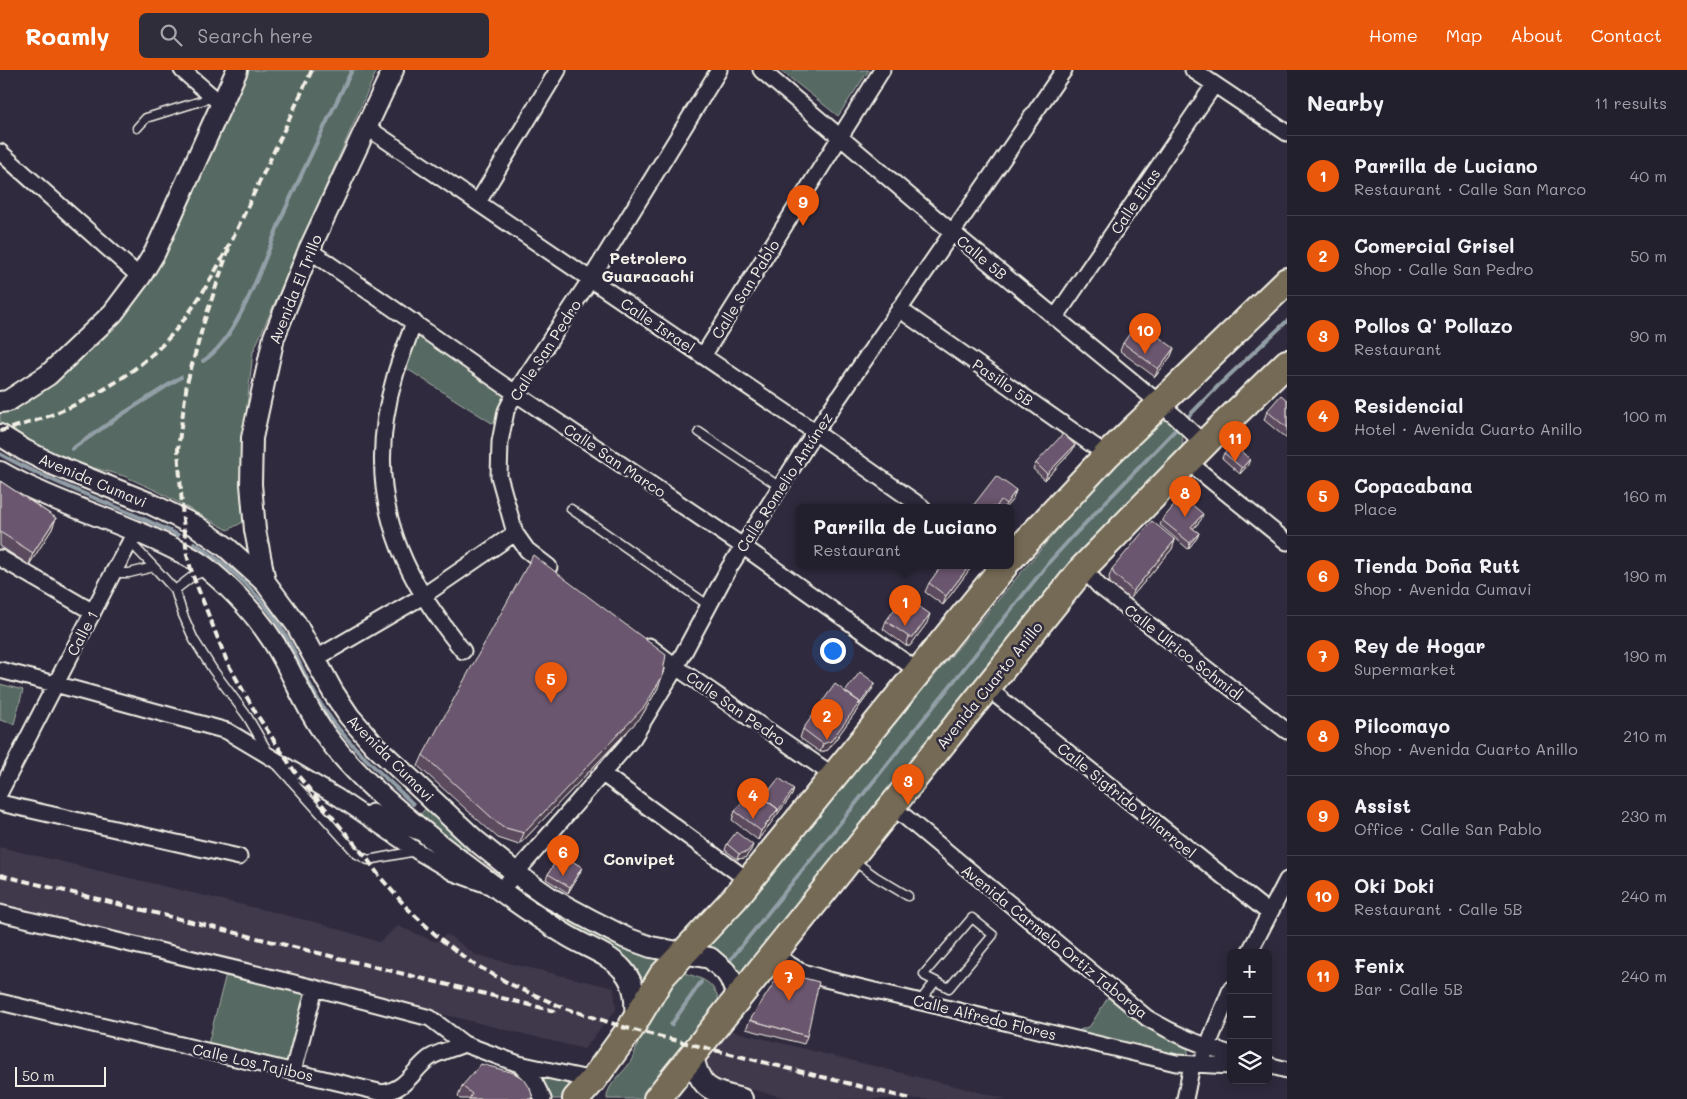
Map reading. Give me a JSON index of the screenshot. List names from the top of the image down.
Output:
{
  "streets": {
    "highway": ["Avenida Cuarto Anillo"],
    "main road": ["Avenida El Trillo", "Avenida Cumavi"],
    "street": [
      "Calle Elías",
      "Calle 5B",
      "Calle San Pablo",
      "Calle Israel",
      "Calle San Pedro",
      "Pasillo 5B",
      "Calle San Marco",
      "Calle Romelio Antúnez",
      "Calle 1",
      "Calle Ulrico Schmidl",
      "Calle Sigfrido Villarroel",
      "Avenida Carmelo Ortiz Taborga",
      "Calle Alfredo Flores",
      "Calle Los Tajibos"
    ]
  },
  "crossings": [
    ["Calle Elías", "Calle 5B"],
    ["Calle 5B", "Calle San Pablo"],
    ["Calle 5B", "Calle Romelio Antúnez"],
    ["Calle 5B", "Avenida Cuarto Anillo"],
    ["Avenida El Trillo", "Calle Israel"],
    ["Avenida El Trillo", "Calle San Marco"],
    ["Avenida El Trillo", "Avenida Cumavi"],
    ["Calle San Pablo", "Calle Israel"],
    ["Calle Israel", "Calle San Pedro"],
    ["Calle Israel", "Calle Romelio Antúnez"],
    ["Calle San Pedro", "Calle San Marco"],
    ["Calle San Pedro", "Calle Romelio Antúnez"],
    ["Pasillo 5B", "Calle Romelio Antúnez"],
    ["Calle San Marco", "Calle Romelio Antúnez"],
    ["Avenida Cumavi", "Calle Romelio Antúnez"],
    ["Avenida Cumavi", "Calle 1"],
    ["Avenida Cumavi", "Avenida Cuarto Anillo"],
    ["Calle Ulrico Schmidl", "Avenida Cuarto Anillo"],
    ["Avenida Cuarto Anillo", "Calle Sigfrido Villarroel"],
    ["Avenida Cuarto Anillo", "Avenida Carmelo Ortiz Taborga"],
    ["Avenida Cuarto Anillo", "Calle Alfredo Flores"]
  ],
  "districts": ["Petrolero Guaracachi", "Convipet"],
  "scale_bar": "50 m",
  "page": {
    "header": "Roamly",
    "search": "Search here",
    "nav": [
      "Home",
      "Map",
      "About",
      "Contact"
    ],
    "heading": ["Nearby", "11 results"],
    "list": [
      {
        "mark": "1",
        "name": "Parrilla de Luciano",
        "note": "Restaurant · Calle San Marco",
        "value": "40 m"
      },
      {
        "mark": "2",
        "name": "Comercial Grisel",
        "note": "Shop · Calle San Pedro",
        "value": "50 m"
      },
      {
        "mark": "3",
        "name": "Pollos Q' Pollazo",
        "note": "Restaurant",
        "value": "90 m"
      },
      {
        "mark": "4",
        "name": "Residencial",
        "note": "Hotel · Avenida Cuarto Anillo",
        "value": "100 m"
      },
      {
        "mark": "5",
        "name": "Copacabana",
        "note": "Place",
        "value": "160 m"
      },
      {
        "mark": "6",
        "name": "Tienda Doña Rutt",
        "note": "Shop · Avenida Cumavi",
        "value": "190 m"
      },
      {
        "mark": "7",
        "name": "Rey de Hogar",
        "note": "Supermarket",
        "value": "190 m"
      },
      {
        "mark": "8",
        "name": "Pilcomayo",
        "note": "Shop · Avenida Cuarto Anillo",
        "value": "210 m"
      },
      {
        "mark": "9",
        "name": "Assist",
        "note": "Office · Calle San Pablo",
        "value": "230 m"
      },
      {
        "mark": "10",
        "name": "Oki Doki",
        "note": "Restaurant · Calle 5B",
        "value": "240 m"
      },
      {
        "mark": "11",
        "name": "Fenix",
        "note": "Bar · Calle 5B",
        "value": "240 m"
      }
    ],
    "pins": [
      "9",
      "10",
      "11",
      "8",
      "1",
      "5",
      "2",
      "3",
      "4",
      "6",
      "7"
    ],
    "popup": ["Parrilla de Luciano", "Restaurant"],
    "map_buttons": ["+", "−"],
    "scale": "50 m"
  }
}
